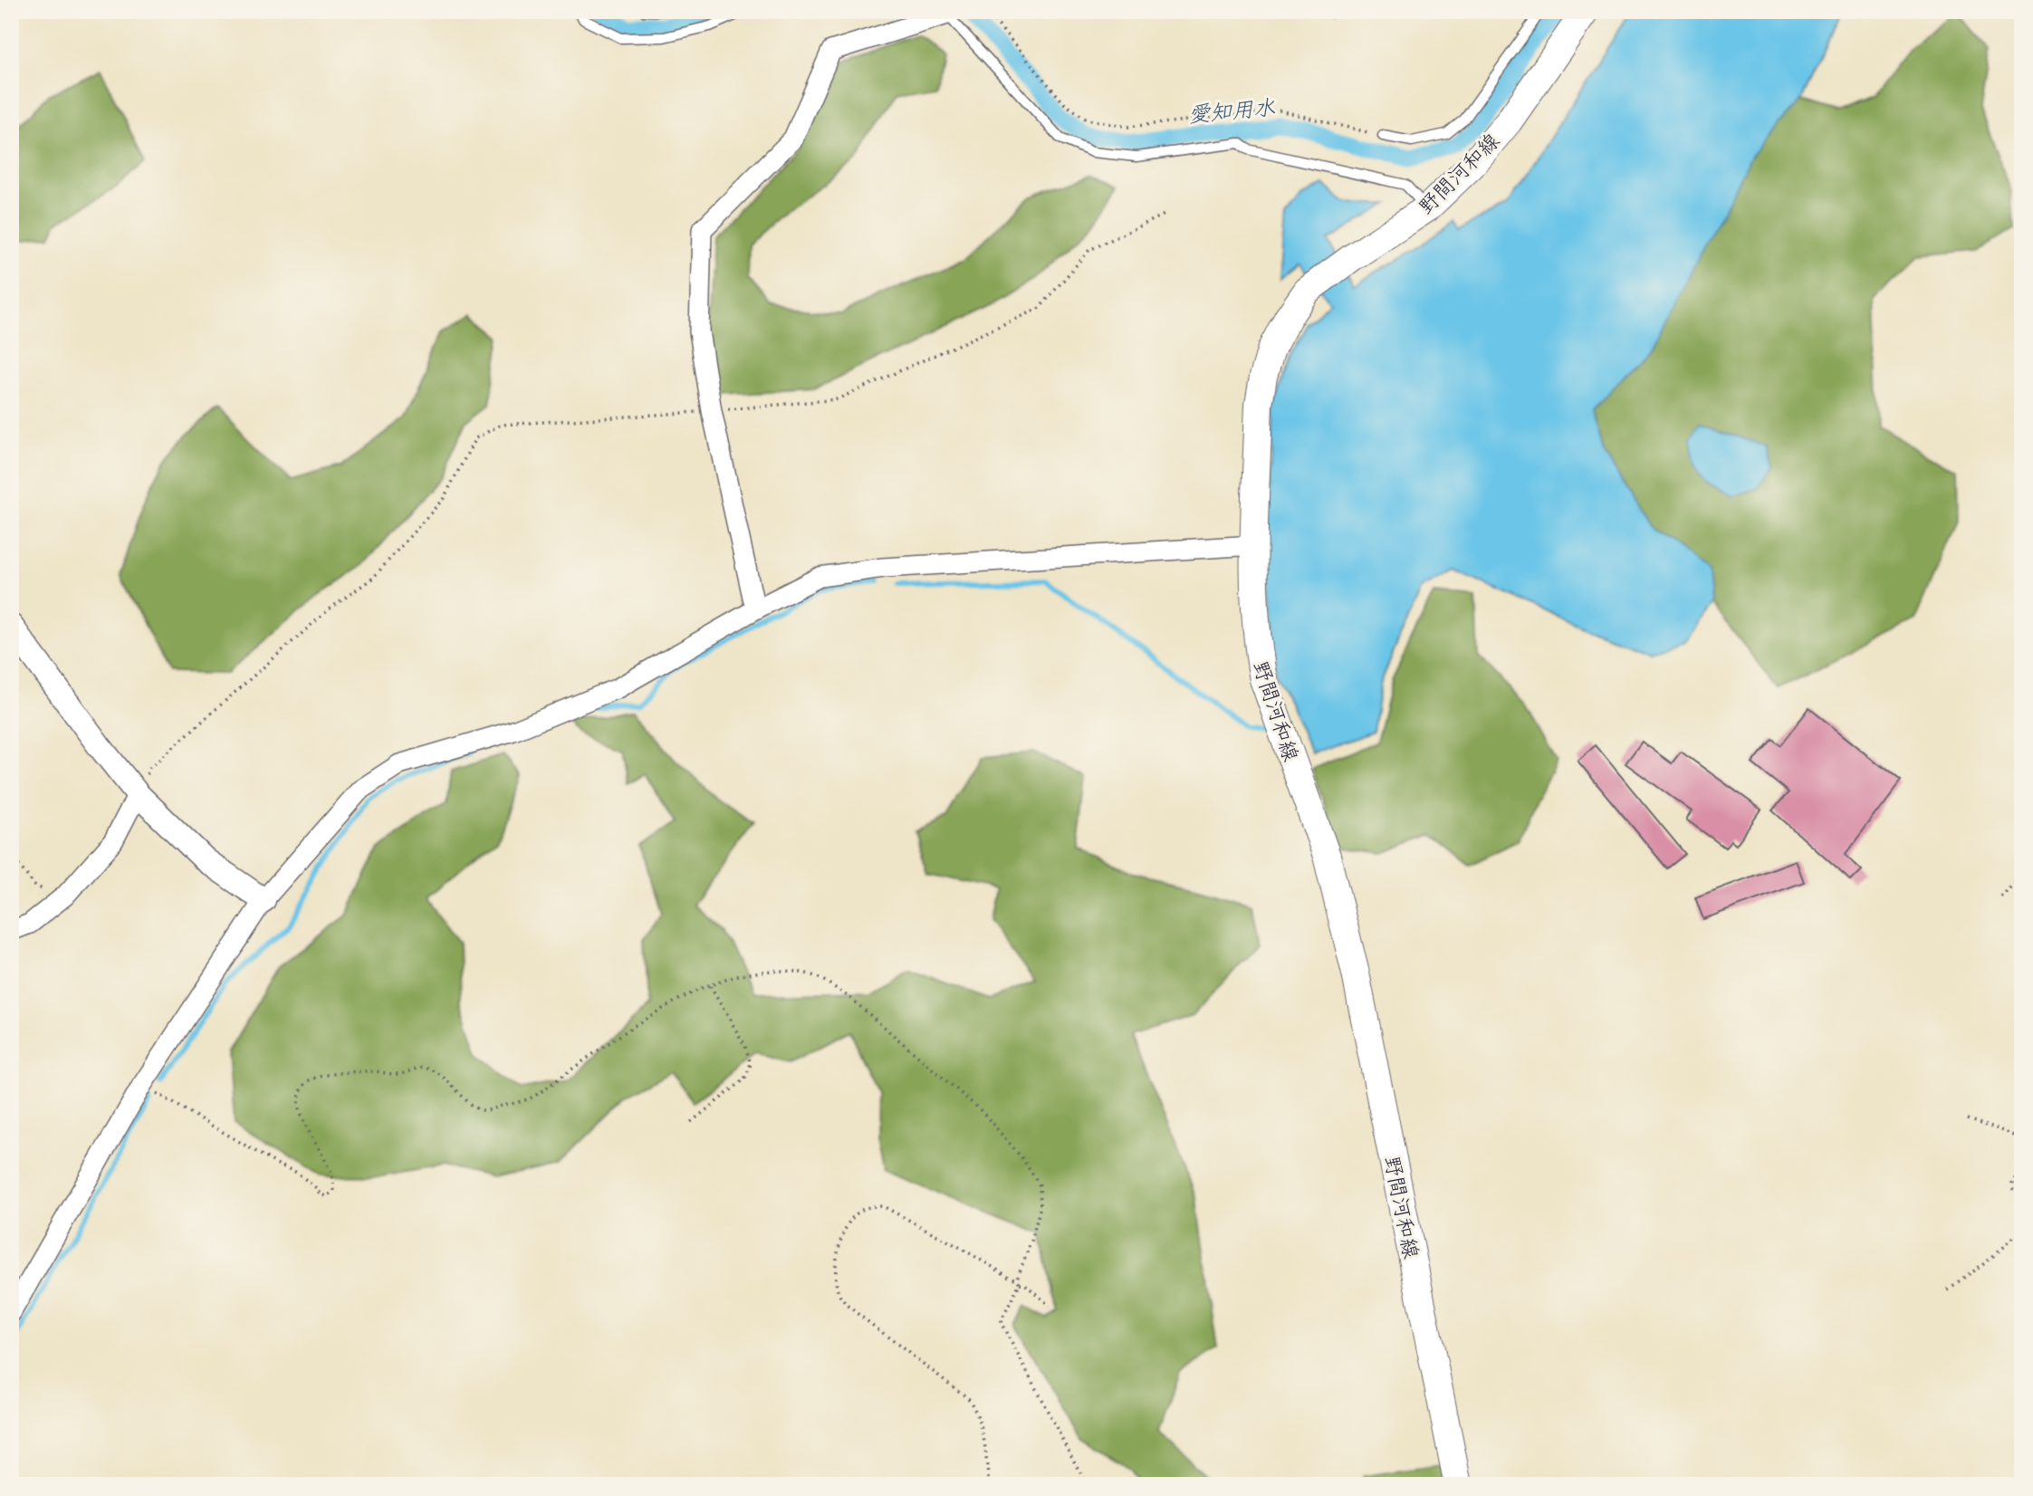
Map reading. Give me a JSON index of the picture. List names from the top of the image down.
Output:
{
  "streets": {
    "main road": ["野間河和線"]
  },
  "water": ["愛知用水"]
}
